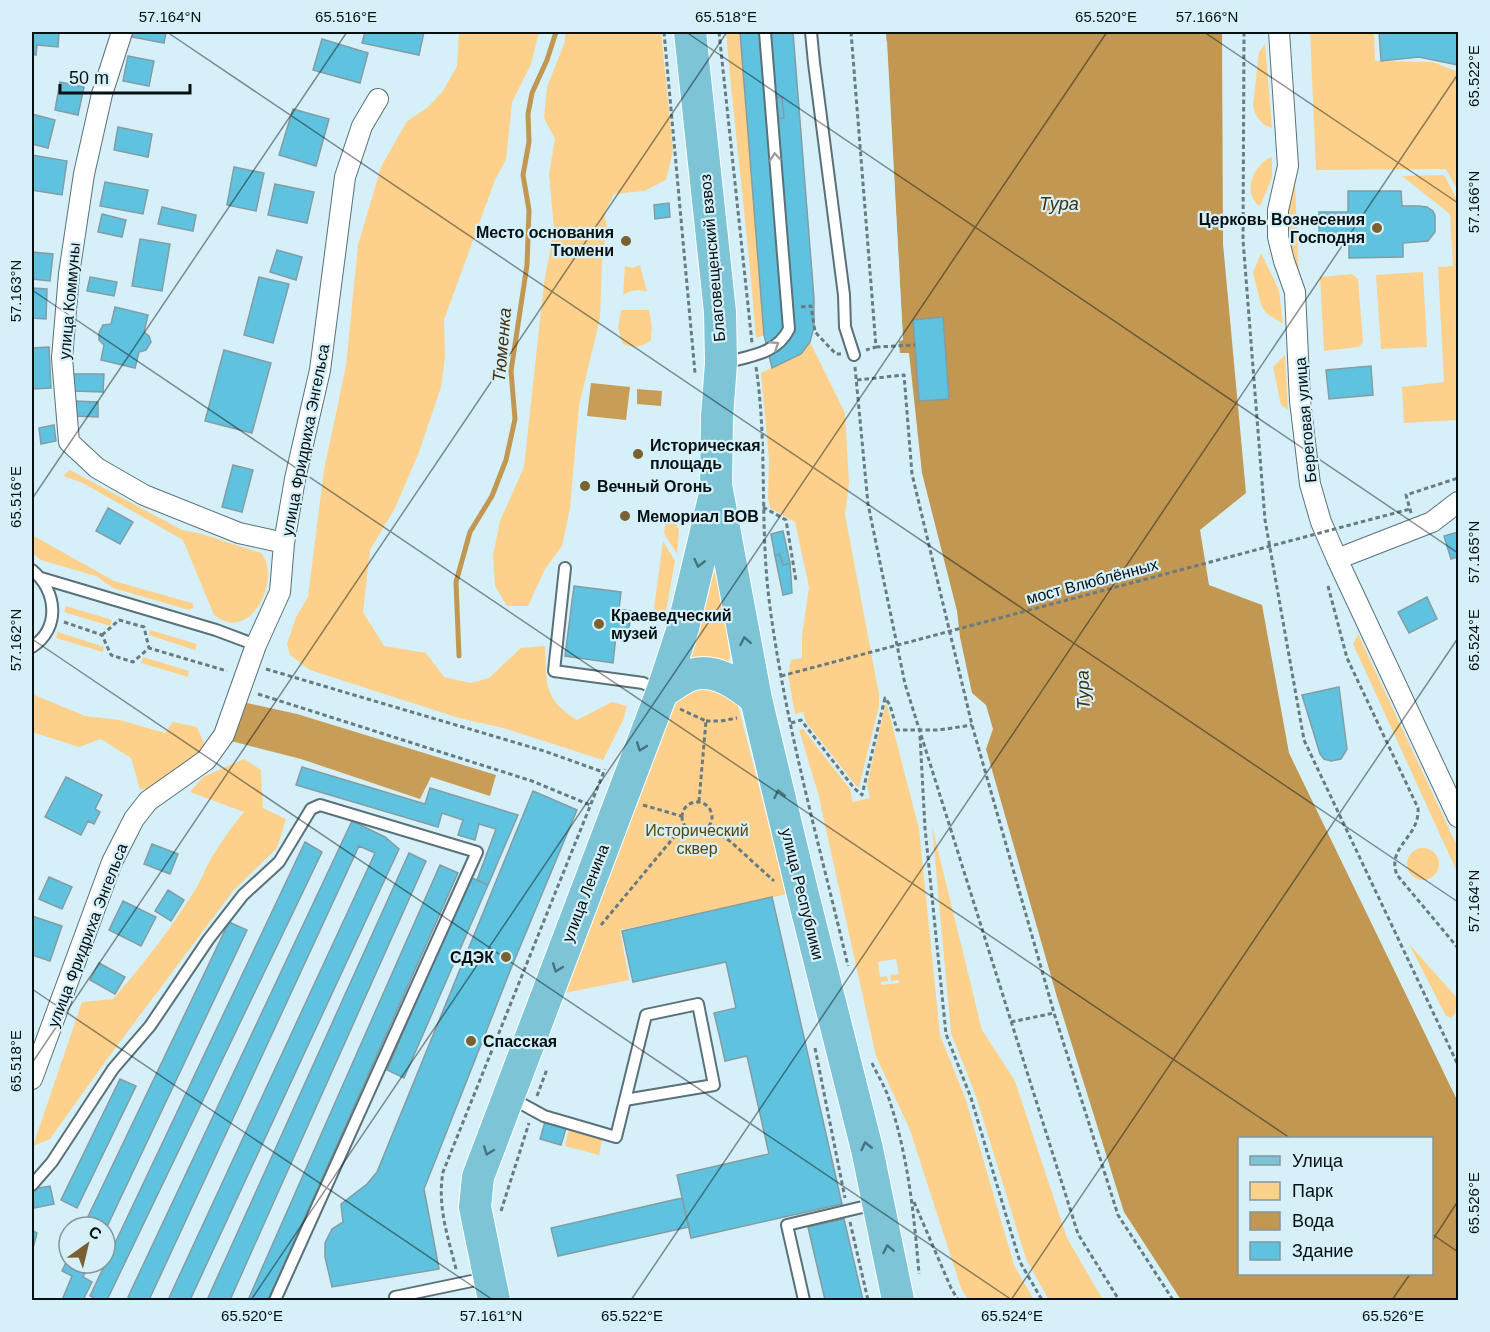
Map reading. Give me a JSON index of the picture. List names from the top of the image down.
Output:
{
  "streets": {
    "main road": ["Благовещенский взвоз", "улица Ленина", "улица Республики"],
    "street": ["улица Коммуны", "Береговая улица", "улица Фридриха Энгельса"],
    "path": ["мост Влюблённых"]
  },
  "crossings": [
    ["Благовещенский взвоз", "улица Ленина"],
    ["Благовещенский взвоз", "улица Республики"],
    ["улица Коммуны", "улица Фридриха Энгельса"],
    ["улица Ленина", "улица Республики"]
  ],
  "one_way": ["улица Ленина", "улица Республики"],
  "water": ["Тура", "Тюменка"],
  "parks": ["Исторический сквер"],
  "places": [
    "Церковь Вознесения Господня",
    "Место основания Тюмени",
    "Историческая площадь",
    "Вечный Огонь",
    "Мемориал ВОВ",
    "Краеведческий музей",
    "СДЭК",
    "Спасская"
  ],
  "legend": [
    "Улица",
    "Парк",
    "Вода",
    "Здание"
  ],
  "scale_bar": "50 m",
  "north": "top right",
  "coordinates": [
    "57.164°N",
    "65.516°E",
    "65.518°E",
    "65.520°E",
    "57.166°N",
    "65.522°E",
    "57.163°N",
    "57.165°N",
    "65.524°E",
    "57.162°N",
    "65.526°E",
    "57.161°N"
  ]
}
